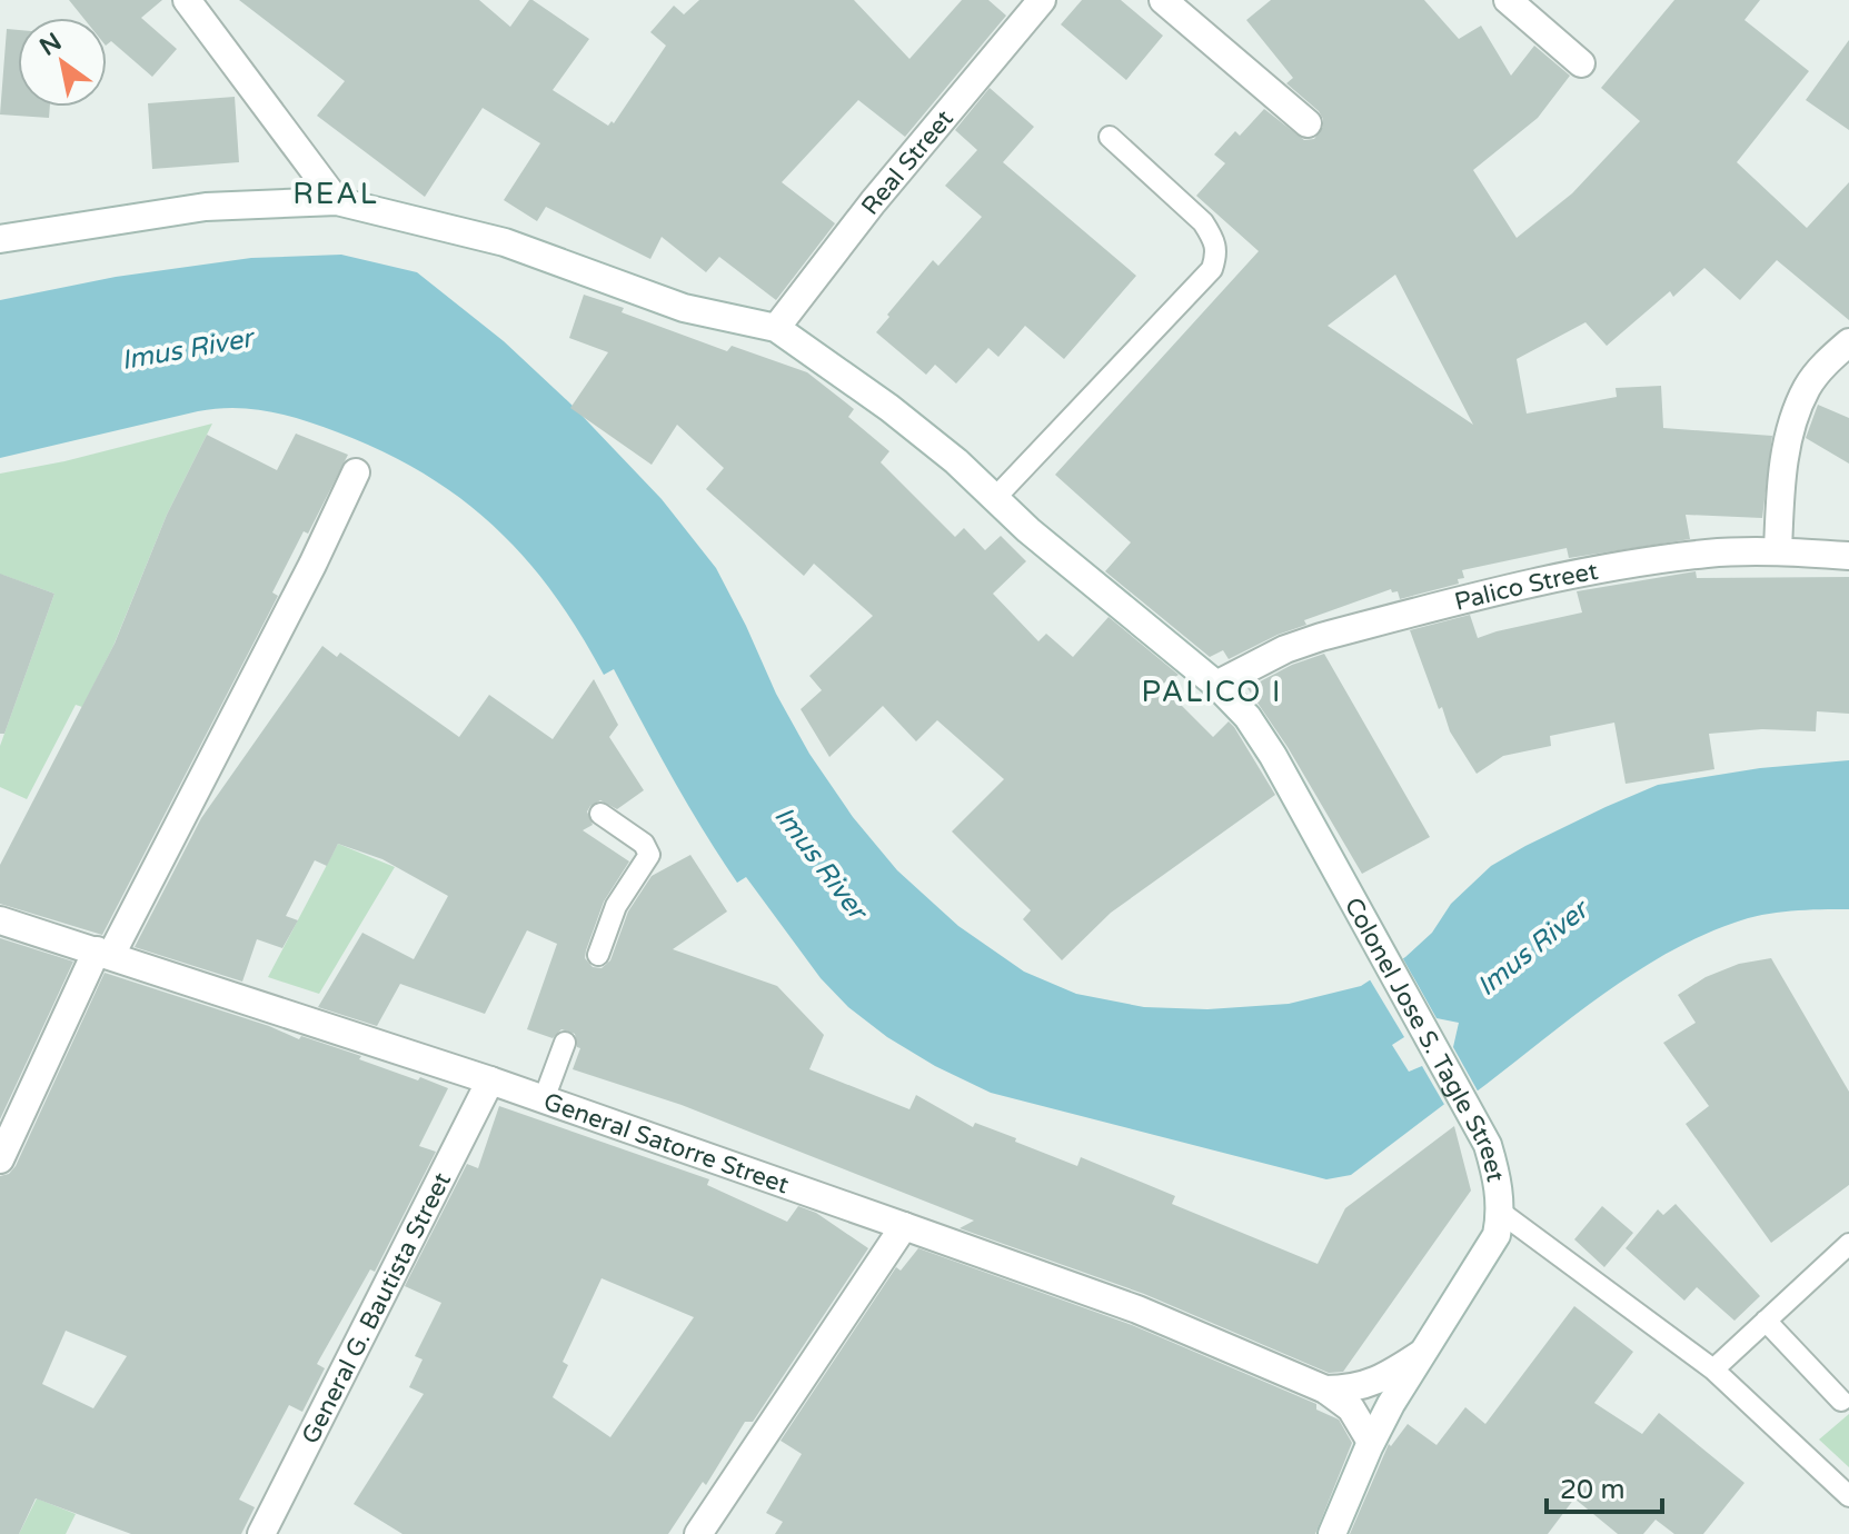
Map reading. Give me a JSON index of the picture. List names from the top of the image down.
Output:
{
  "streets": {
    "street": [
      "Real Street",
      "Palico Street",
      "Colonel Jose S. Tagle Street",
      "General Satorre Street",
      "General G. Bautista Street"
    ]
  },
  "crossings": [
    ["Real Street", "Colonel Jose S. Tagle Street"],
    ["Palico Street", "Colonel Jose S. Tagle Street"],
    ["Colonel Jose S. Tagle Street", "General Satorre Street"],
    ["General Satorre Street", "General G. Bautista Street"]
  ],
  "districts": ["REAL", "PALICO I"],
  "water": ["Imus River"],
  "scale_bar": "20 m",
  "north": "top left"
}
